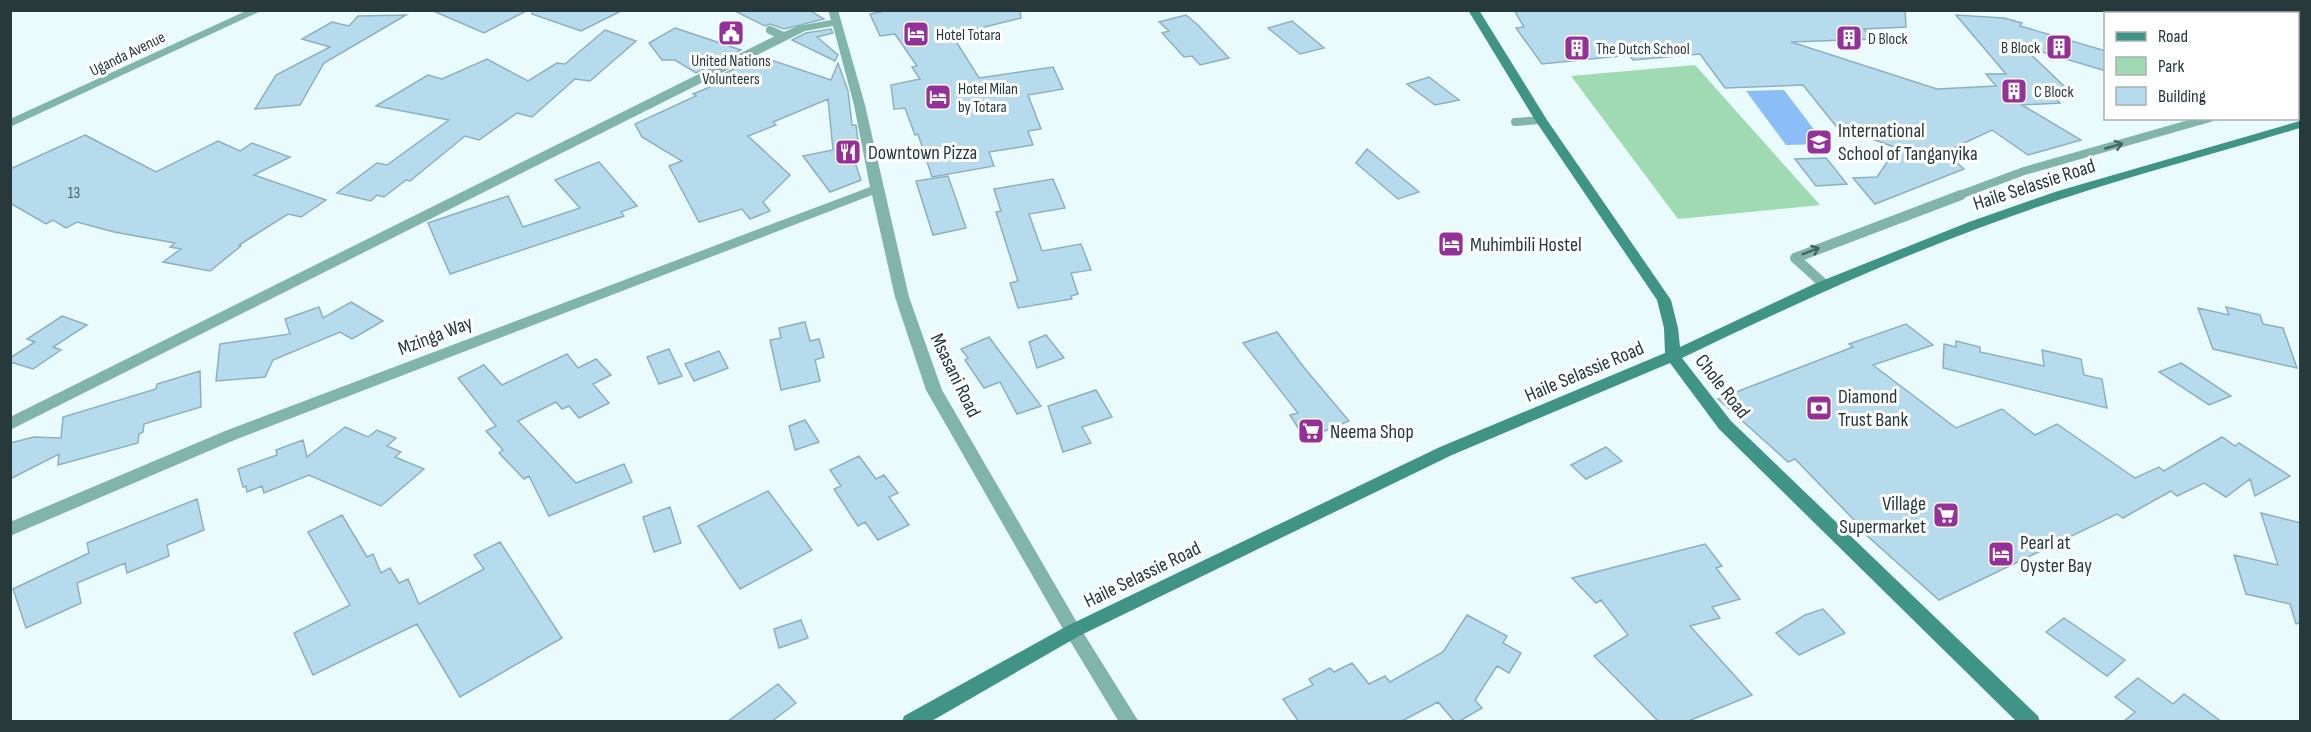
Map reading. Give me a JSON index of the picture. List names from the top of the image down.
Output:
{
  "streets": {
    "street": [
      "Uganda Avenue",
      "Haile Selassie Road",
      "Mzinga Way",
      "Msasani Road",
      "Chole Road"
    ]
  },
  "crossings": [
    ["Haile Selassie Road", "Msasani Road"],
    ["Haile Selassie Road", "Chole Road"],
    ["Mzinga Way", "Msasani Road"]
  ],
  "places": {
    "public building": ["United Nations Volunteers"],
    "hotel": [
      "Hotel Totara",
      "Hotel Milan by Totara",
      "Muhimbili Hostel",
      "Pearl at Oyster Bay"
    ],
    "building": [
      "D Block",
      "B Block",
      "The Dutch School",
      "C Block"
    ],
    "school or university": ["International School of Tanganyika"],
    "restaurant": ["Downtown Pizza"],
    "bank": ["Diamond Trust Bank"],
    "supermarket": ["Neema Shop", "Village Supermarket"]
  },
  "house_numbers": ["13"],
  "legend": ["Road", "Park", "Building"]
}
